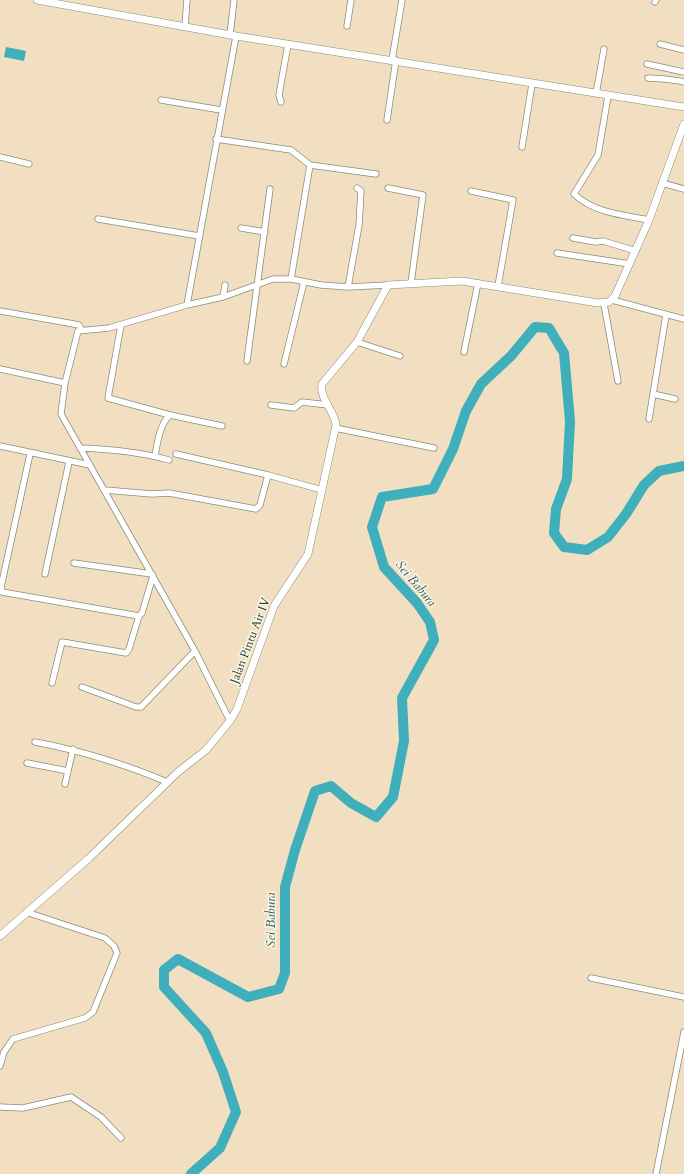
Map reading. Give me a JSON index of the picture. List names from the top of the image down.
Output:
{
  "streets": {
    "main road": ["Jalan Pintu Air IV"]
  },
  "water": ["Sei Babura"]
}
